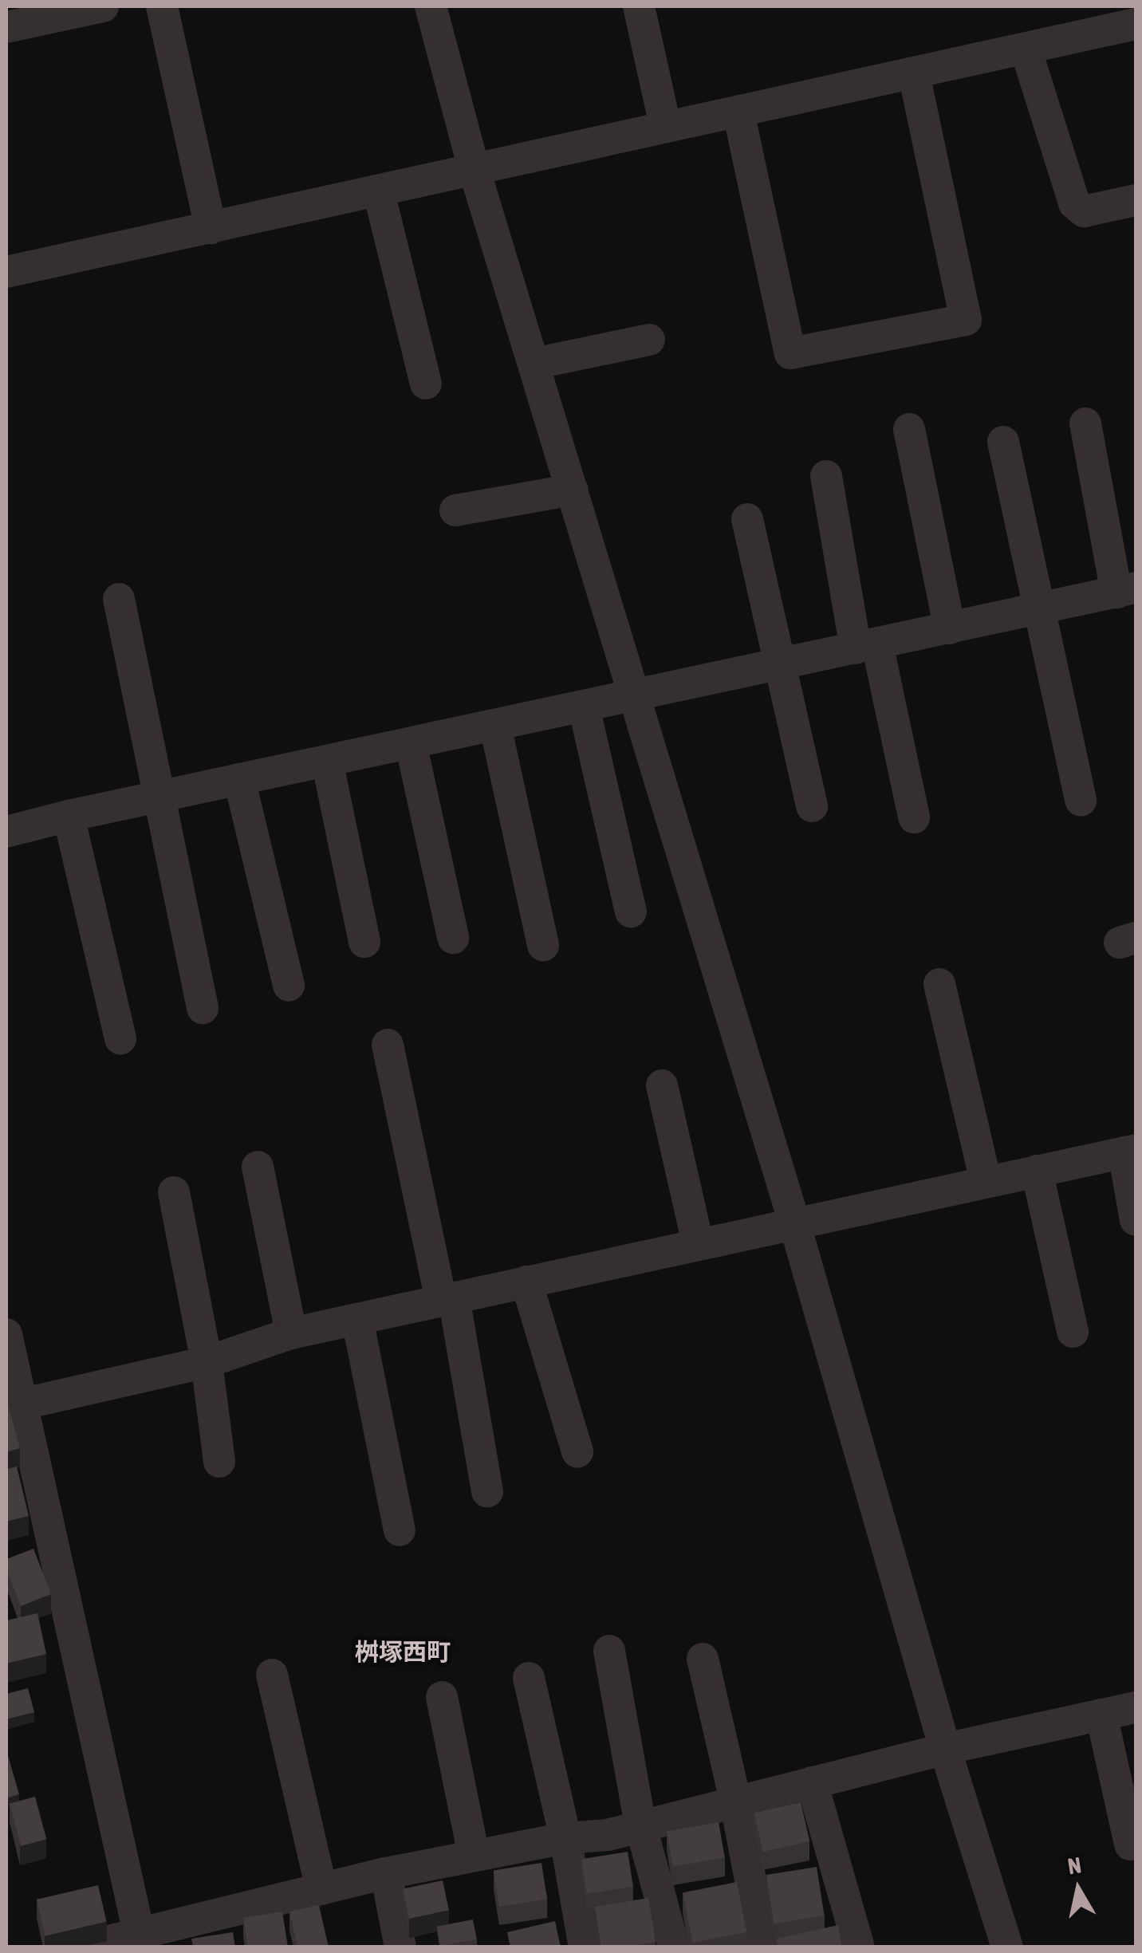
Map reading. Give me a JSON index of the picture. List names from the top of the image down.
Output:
{
  "districts": ["桝塚西町"],
  "north": "top"
}
